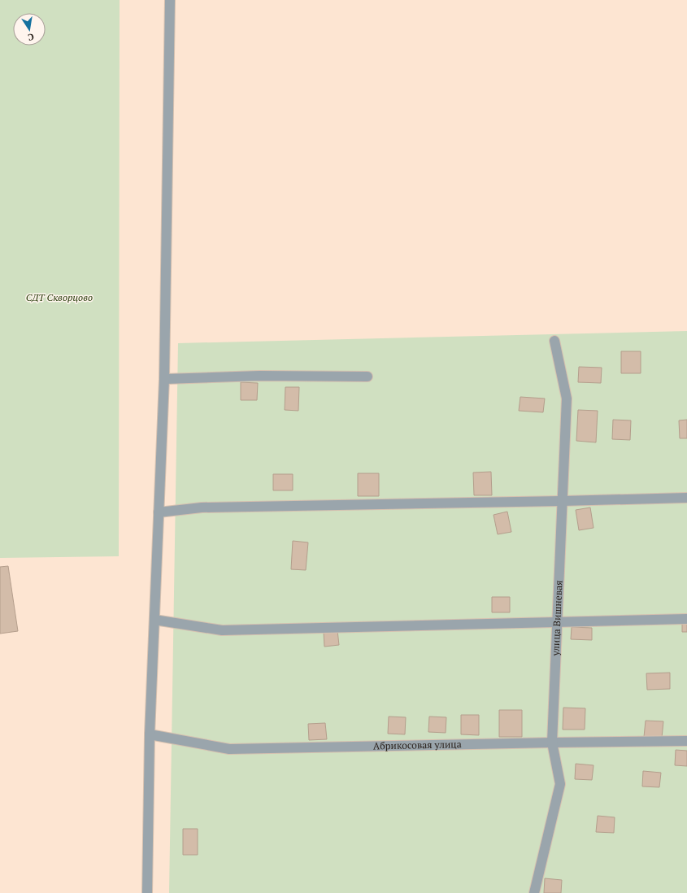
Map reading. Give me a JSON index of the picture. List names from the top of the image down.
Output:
{
  "streets": {
    "street": ["улица Вишневая", "Абрикосовая улица"]
  },
  "crossings": [
    ["улица Вишневая", "Абрикосовая улица"]
  ],
  "parks": ["СДТ Скворцово"],
  "north": "bottom"
}
